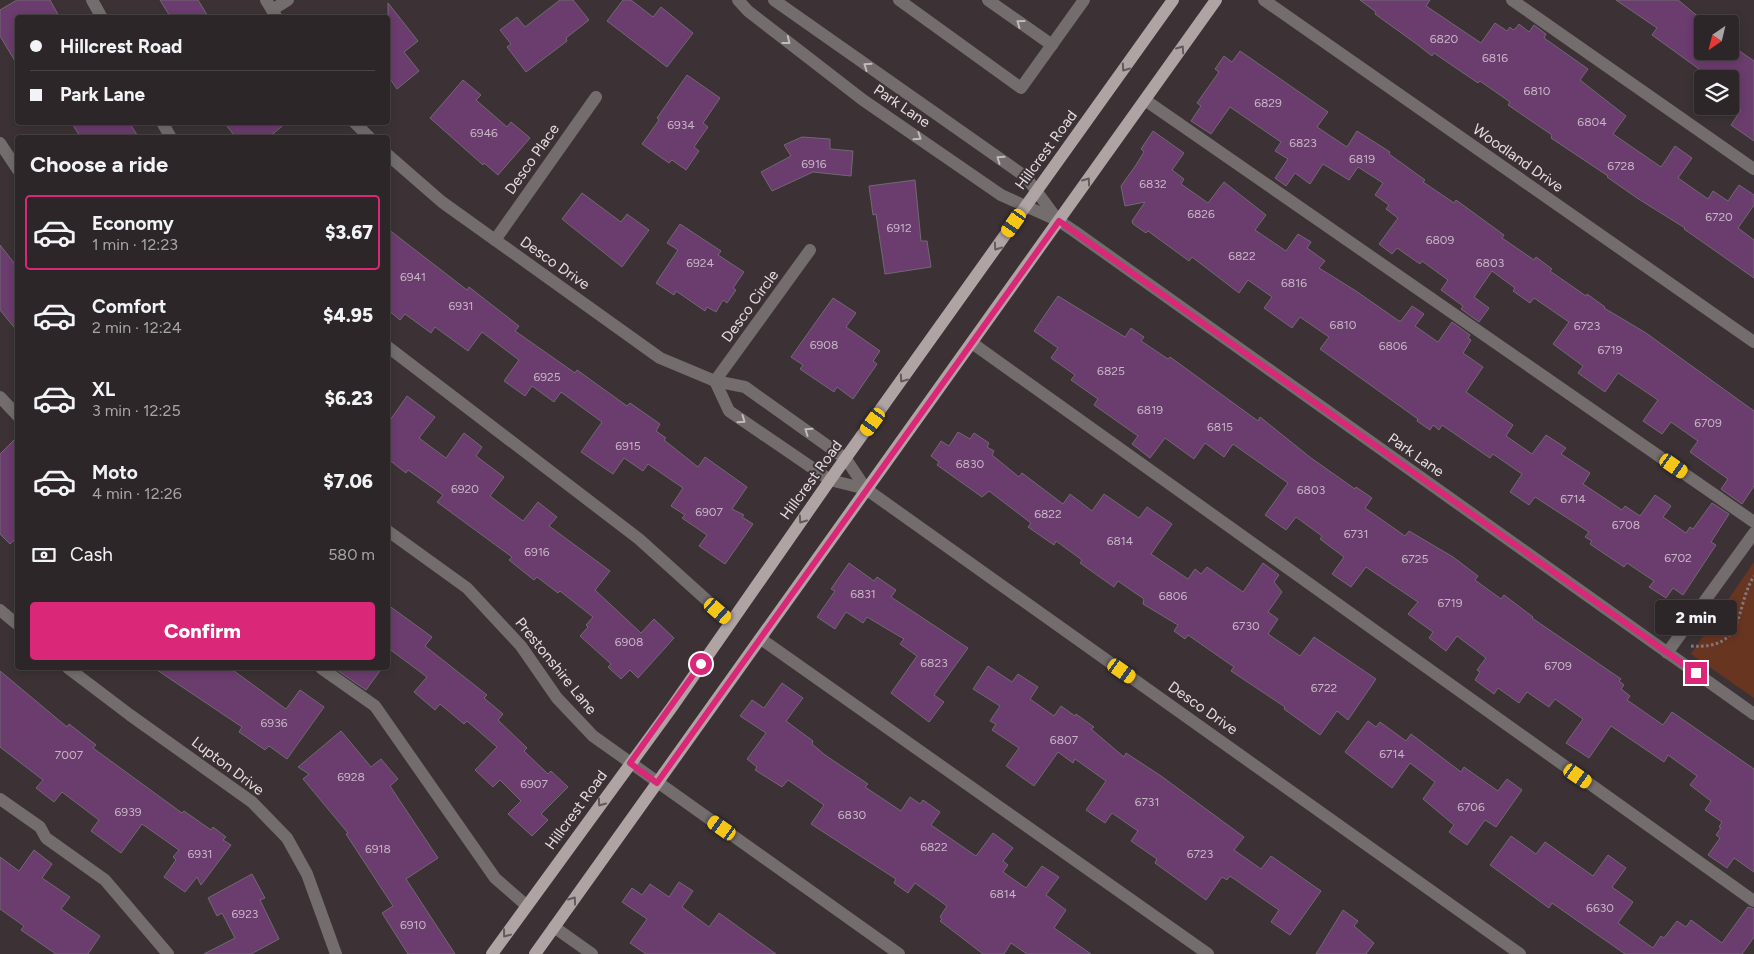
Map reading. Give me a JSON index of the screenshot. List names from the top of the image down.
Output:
{
  "streets": {
    "main road": ["Hillcrest Road"],
    "street": [
      "Park Lane",
      "Woodland Drive",
      "Desco Place",
      "Desco Drive",
      "Desco Circle",
      "Prestonshire Lane",
      "Lupton Drive"
    ]
  },
  "crossings": [
    ["Park Lane", "Hillcrest Road"],
    ["Hillcrest Road", "Desco Drive"],
    ["Hillcrest Road", "Prestonshire Lane"],
    ["Desco Place", "Desco Drive"],
    ["Desco Drive", "Desco Circle"]
  ],
  "house_numbers": [
    "6820",
    "6816",
    "6810",
    "6829",
    "6804",
    "6934",
    "6946",
    "6823",
    "6819",
    "6916",
    "6728",
    "6832",
    "6826",
    "6720",
    "6912",
    "6809",
    "6822",
    "6924",
    "6803",
    "6941",
    "6816",
    "6931",
    "6810",
    "6723",
    "6908",
    "6806",
    "6719",
    "6825",
    "6925",
    "6819",
    "6709",
    "6815",
    "6915",
    "6830",
    "6920",
    "6803",
    "6714",
    "6907",
    "6822",
    "6708",
    "6731",
    "6814",
    "6916",
    "6702",
    "6725",
    "6831",
    "6806",
    "6719",
    "6730",
    "6908",
    "6823",
    "6709",
    "6722",
    "6936",
    "6807",
    "6714",
    "7007",
    "6928",
    "6907",
    "6731",
    "6706",
    "6939",
    "6830",
    "6822",
    "6918",
    "6931",
    "6723",
    "6814",
    "6630",
    "6923",
    "6910"
  ],
  "north": "bottom left",
  "page": {
    "banner": ["Hillcrest Road", "Park Lane"],
    "heading": "Choose a ride",
    "list": [
      {
        "name": "Economy",
        "note": "1 min · 12:23",
        "value": "$3.67"
      },
      {
        "name": "Comfort",
        "note": "2 min · 12:24",
        "value": "$4.95"
      },
      {
        "name": "XL",
        "note": "3 min · 12:25",
        "value": "$6.23"
      },
      {
        "name": "Moto",
        "note": "4 min · 12:26",
        "value": "$7.06"
      }
    ],
    "pay": ["Cash", "580 m"],
    "buttons": "Confirm",
    "bubble": "2 min"
  }
}
